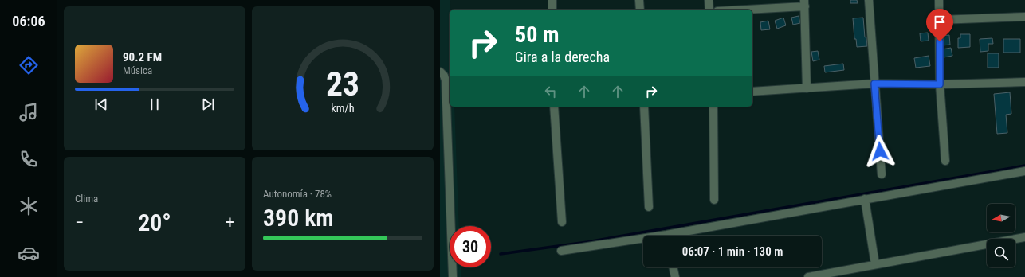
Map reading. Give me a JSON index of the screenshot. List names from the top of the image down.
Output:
{
  "north": "left",
  "page": {
    "tabs": "06:06",
    "turn": ["50 m", "Gira a la derecha"],
    "song": ["90.2 FM", "Música"],
    "tile": [
      "Clima",
      ["Autonomía · 78%", "390 km"]
    ],
    "heat": ["−", "20°", "+"],
    "limit": "30",
    "trip": "06:07 · 1 min · 130 m",
    "gauge": ["23", "km/h"]
  }
}
